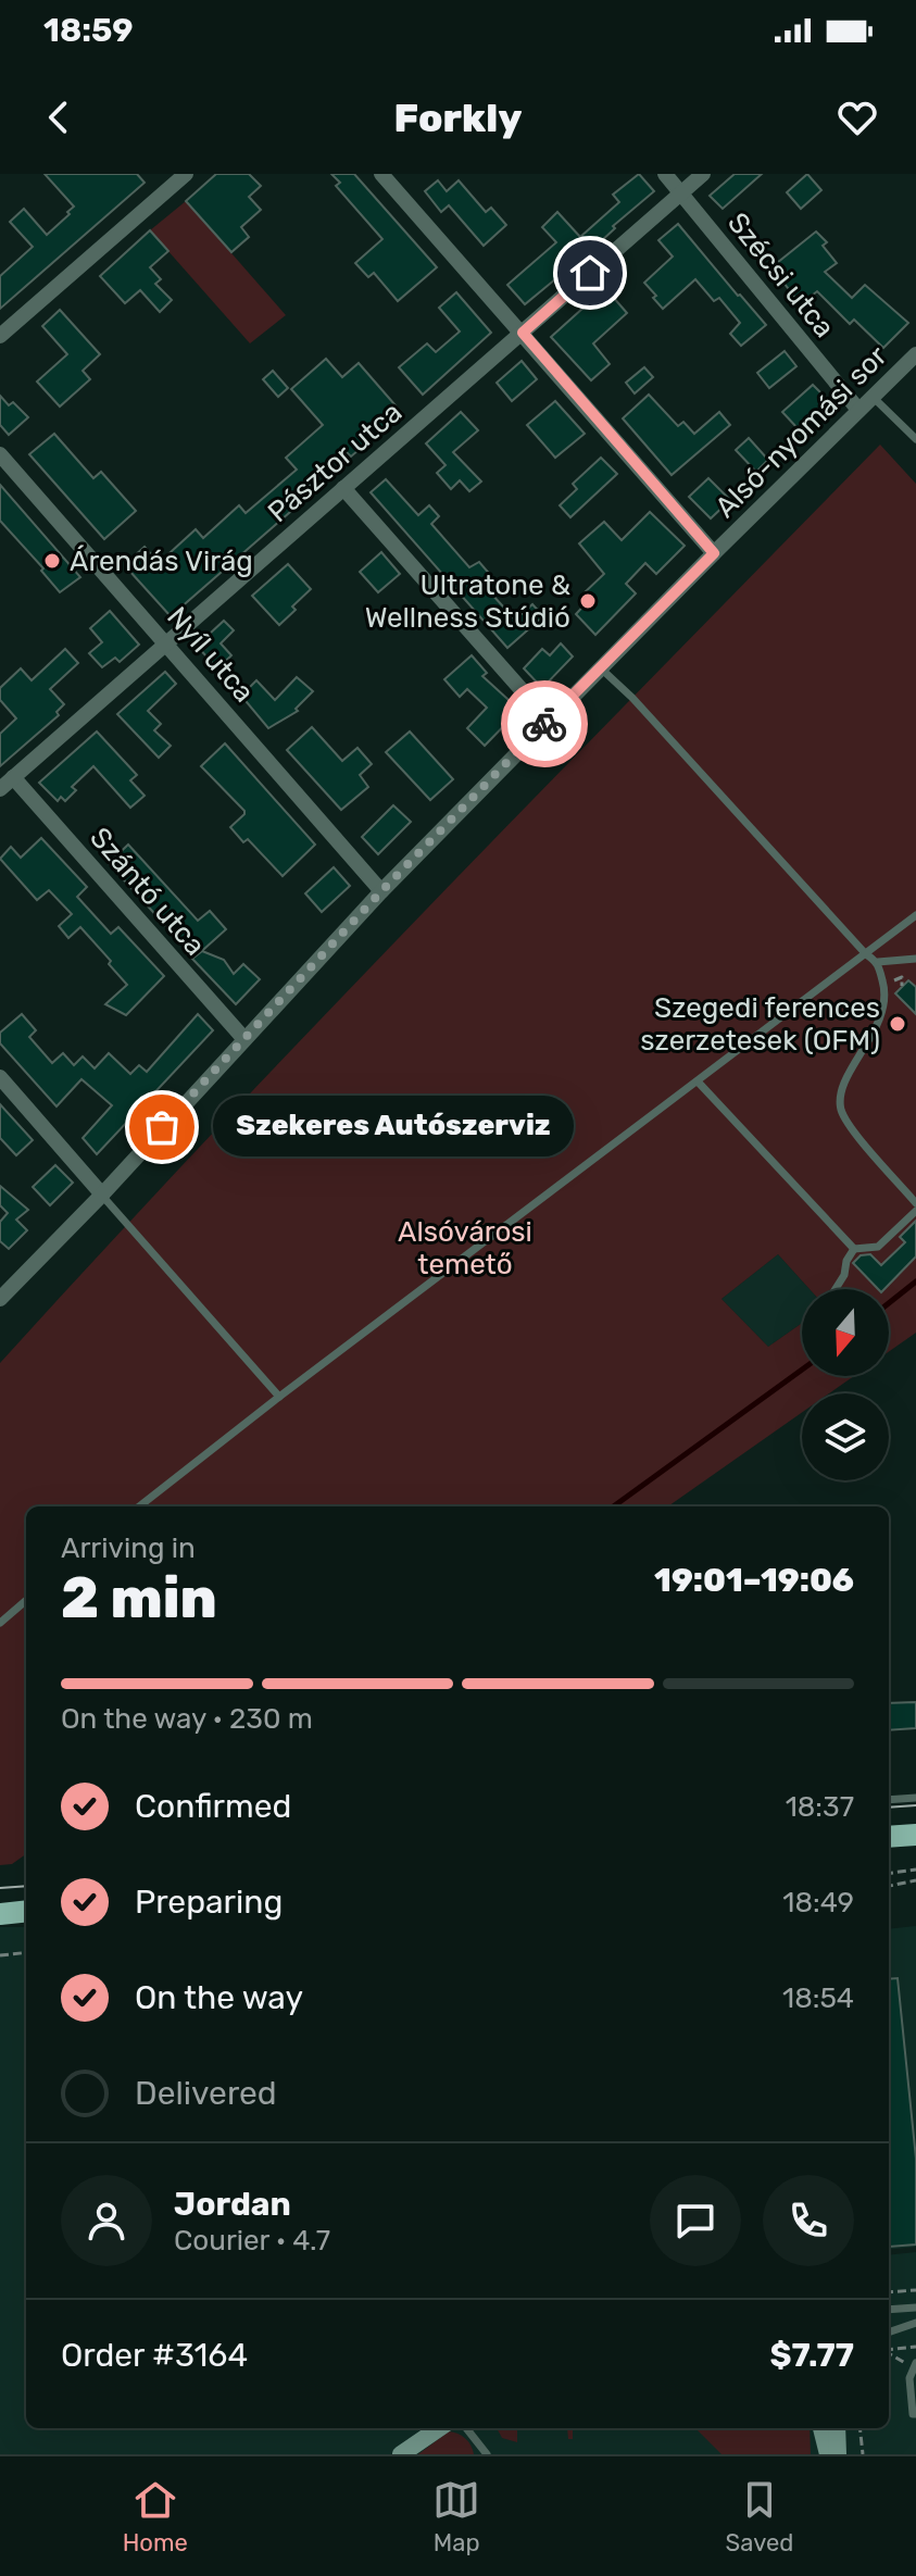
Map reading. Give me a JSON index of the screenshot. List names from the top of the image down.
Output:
{
  "streets": {
    "street": [
      "Szécsi utca",
      "Alsó-nyomási sor",
      "Pásztor utca",
      "Nyíl utca",
      "Szántó utca"
    ]
  },
  "crossings": [
    ["Szécsi utca", "Alsó-nyomási sor"],
    ["Szécsi utca", "Pásztor utca"],
    ["Alsó-nyomási sor", "Nyíl utca"],
    ["Alsó-nyomási sor", "Szántó utca"],
    ["Pásztor utca", "Nyíl utca"],
    ["Pásztor utca", "Szántó utca"]
  ],
  "parks": ["Alsóvárosi temető"],
  "places": [
    "Árendás Virág",
    "Ultratone & Wellness Stúdió",
    "Szegedi ferences szerzetesek (OFM)",
    "Szekeres Autószerviz"
  ],
  "north": "bottom",
  "page": {
    "status": "18:59",
    "header": "Forkly",
    "bubble": "Szekeres Autószerviz",
    "heading": ["2 min", "Arriving in", "19:01–19:06"],
    "panel": [
      "Jordan",
      "Courier · 4.7",
      "Order #3164",
      "$7.77"
    ],
    "bar": "On the way · 230 m",
    "list": [
      ["Confirmed", "18:37"],
      ["Preparing", "18:49"],
      ["On the way", "18:54"],
      "Delivered"
    ],
    "tabs": ["Home", "Map", "Saved"]
  }
}
